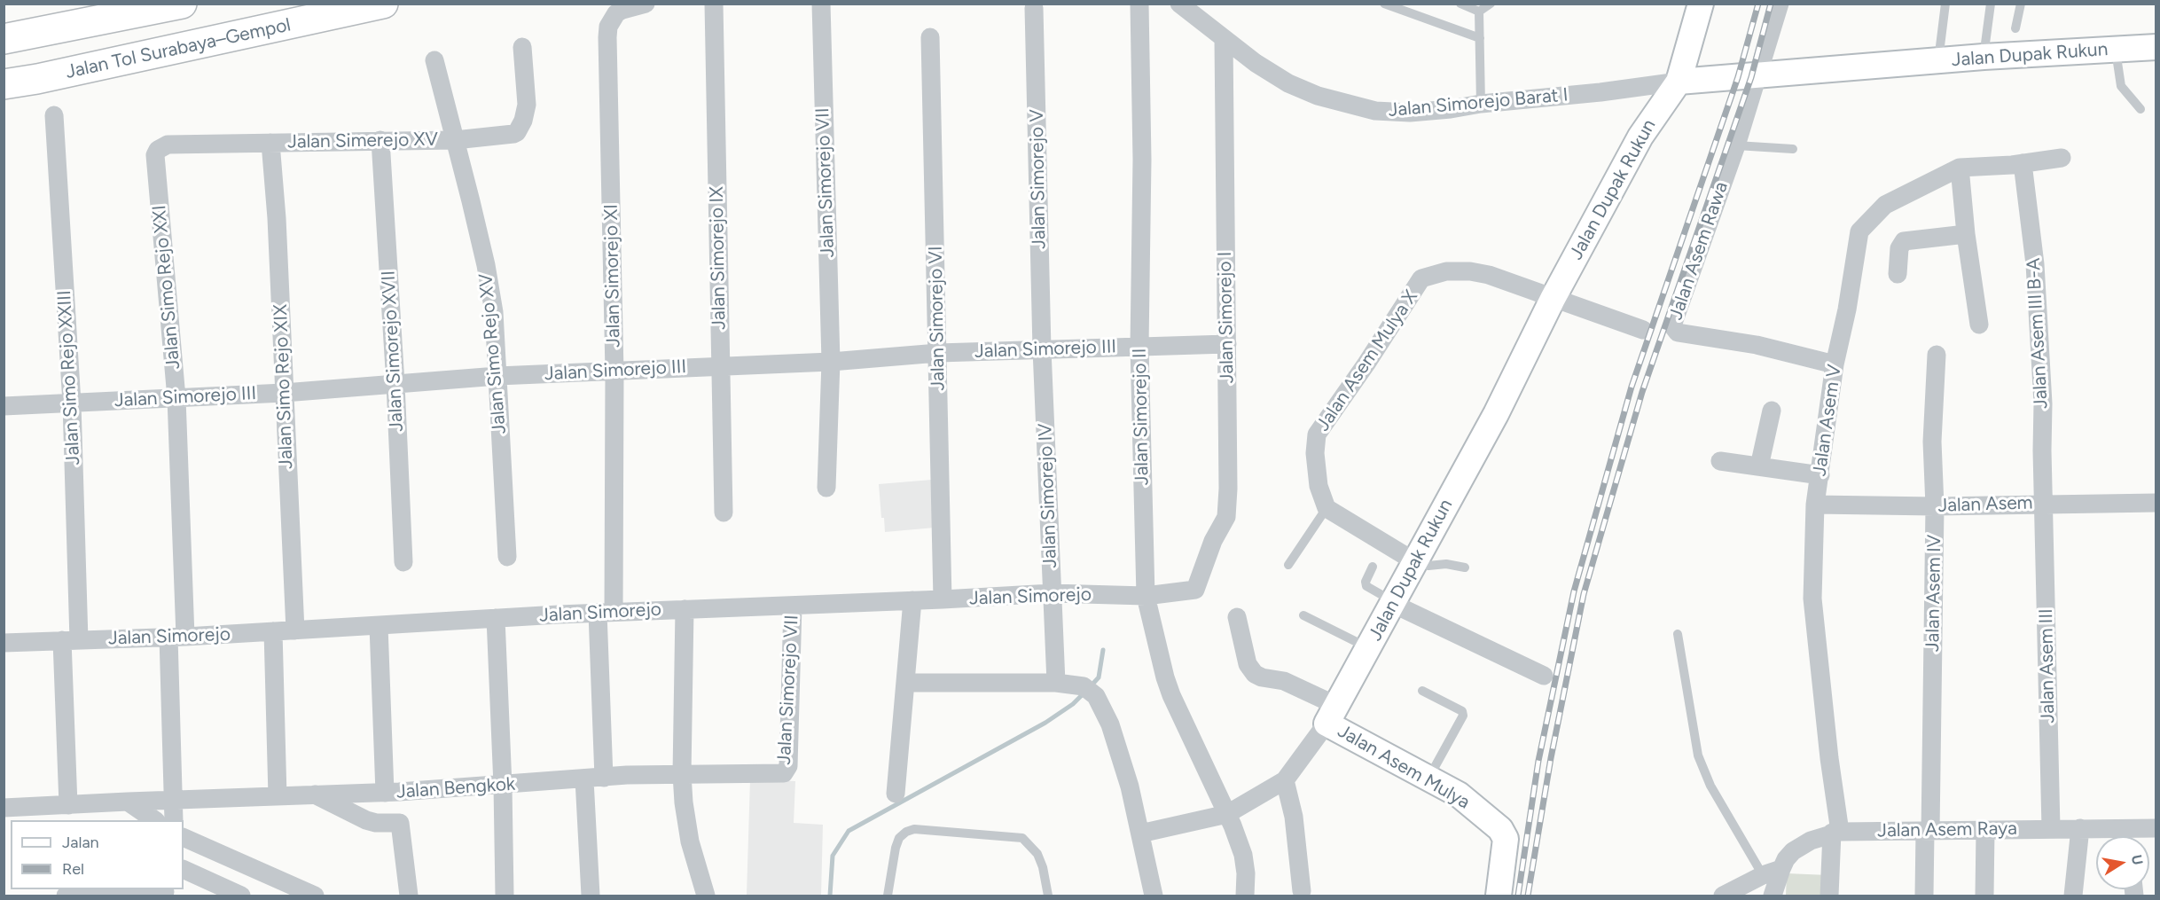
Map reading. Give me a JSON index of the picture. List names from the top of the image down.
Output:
{
  "streets": {
    "highway": ["Jalan Tol Surabaya–Gempol"],
    "street": [
      "Jalan Dupak Rukun",
      "Jalan Simorejo Barat I",
      "Jalan Simerejo XV",
      "Jalan Simorejo V",
      "Jalan Simorejo VII",
      "Jalan Asem Rawa",
      "Jalan Simorejo IX",
      "Jalan Simorejo XI",
      "Jalan Simo Rejo XXI",
      "Jalan Simorejo I",
      "Jalan Simorejo VI",
      "Jalan Asem III B-A",
      "Jalan Simorejo III",
      "Jalan Simorejo XVII",
      "Jalan Simo Rejo XV",
      "Jalan Asem Mulya X",
      "Jalan Simo Rejo XXIII",
      "Jalan Simo Rejo XIX",
      "Jalan Simorejo II",
      "Jalan Asem V",
      "Jalan Simorejo IV",
      "Jalan Asem",
      "Jalan Asem IV",
      "Jalan Simorejo",
      "Jalan Asem III",
      "Jalan Asem Mulya",
      "Jalan Bengkok",
      "Jalan Asem Raya"
    ]
  },
  "crossings": [
    ["Jalan Dupak Rukun", "Jalan Simorejo Barat I"],
    ["Jalan Dupak Rukun", "Jalan Asem Rawa"],
    ["Jalan Dupak Rukun", "Jalan Asem Mulya X"],
    ["Jalan Dupak Rukun", "Jalan Asem Mulya"],
    ["Jalan Simorejo Barat I", "Jalan Simorejo I"],
    ["Jalan Simerejo XV", "Jalan Simo Rejo XXI"],
    ["Jalan Simerejo XV", "Jalan Simorejo XVII"],
    ["Jalan Simerejo XV", "Jalan Simo Rejo XV"],
    ["Jalan Simerejo XV", "Jalan Simo Rejo XIX"],
    ["Jalan Simorejo V", "Jalan Simorejo III"],
    ["Jalan Simorejo V", "Jalan Simorejo IV"],
    ["Jalan Simorejo VII", "Jalan Simorejo III"],
    ["Jalan Simorejo VII", "Jalan Simorejo"],
    ["Jalan Simorejo VII", "Jalan Bengkok"],
    ["Jalan Asem Rawa", "Jalan Asem V"],
    ["Jalan Simorejo IX", "Jalan Simorejo III"],
    ["Jalan Simorejo XI", "Jalan Simorejo III"],
    ["Jalan Simorejo XI", "Jalan Simorejo"],
    ["Jalan Simorejo XI", "Jalan Bengkok"],
    ["Jalan Simo Rejo XXI", "Jalan Simorejo III"],
    ["Jalan Simo Rejo XXI", "Jalan Simo Rejo XIX"],
    ["Jalan Simo Rejo XXI", "Jalan Simorejo"],
    ["Jalan Simo Rejo XXI", "Jalan Bengkok"],
    ["Jalan Simorejo I", "Jalan Simorejo III"],
    ["Jalan Simorejo I", "Jalan Simorejo"],
    ["Jalan Simorejo VI", "Jalan Simorejo III"],
    ["Jalan Simorejo VI", "Jalan Simorejo"],
    ["Jalan Asem III B-A", "Jalan Asem V"],
    ["Jalan Asem III B-A", "Jalan Asem"],
    ["Jalan Asem III B-A", "Jalan Asem III"],
    ["Jalan Simorejo III", "Jalan Simorejo XVII"],
    ["Jalan Simorejo III", "Jalan Simo Rejo XV"],
    ["Jalan Simorejo III", "Jalan Simo Rejo XXIII"],
    ["Jalan Simorejo III", "Jalan Simo Rejo XIX"],
    ["Jalan Simorejo III", "Jalan Simorejo II"],
    ["Jalan Simorejo III", "Jalan Simorejo IV"],
    ["Jalan Simo Rejo XXIII", "Jalan Simorejo"],
    ["Jalan Simo Rejo XXIII", "Jalan Bengkok"],
    ["Jalan Simo Rejo XIX", "Jalan Simorejo"],
    ["Jalan Simorejo II", "Jalan Simorejo"],
    ["Jalan Asem V", "Jalan Asem"],
    ["Jalan Asem V", "Jalan Asem Raya"],
    ["Jalan Simorejo IV", "Jalan Simorejo"],
    ["Jalan Asem", "Jalan Asem IV"],
    ["Jalan Asem", "Jalan Asem III"],
    ["Jalan Asem IV", "Jalan Asem Raya"],
    ["Jalan Asem III", "Jalan Asem Raya"]
  ],
  "legend": ["Jalan", "Rel"],
  "north": "right"
}
